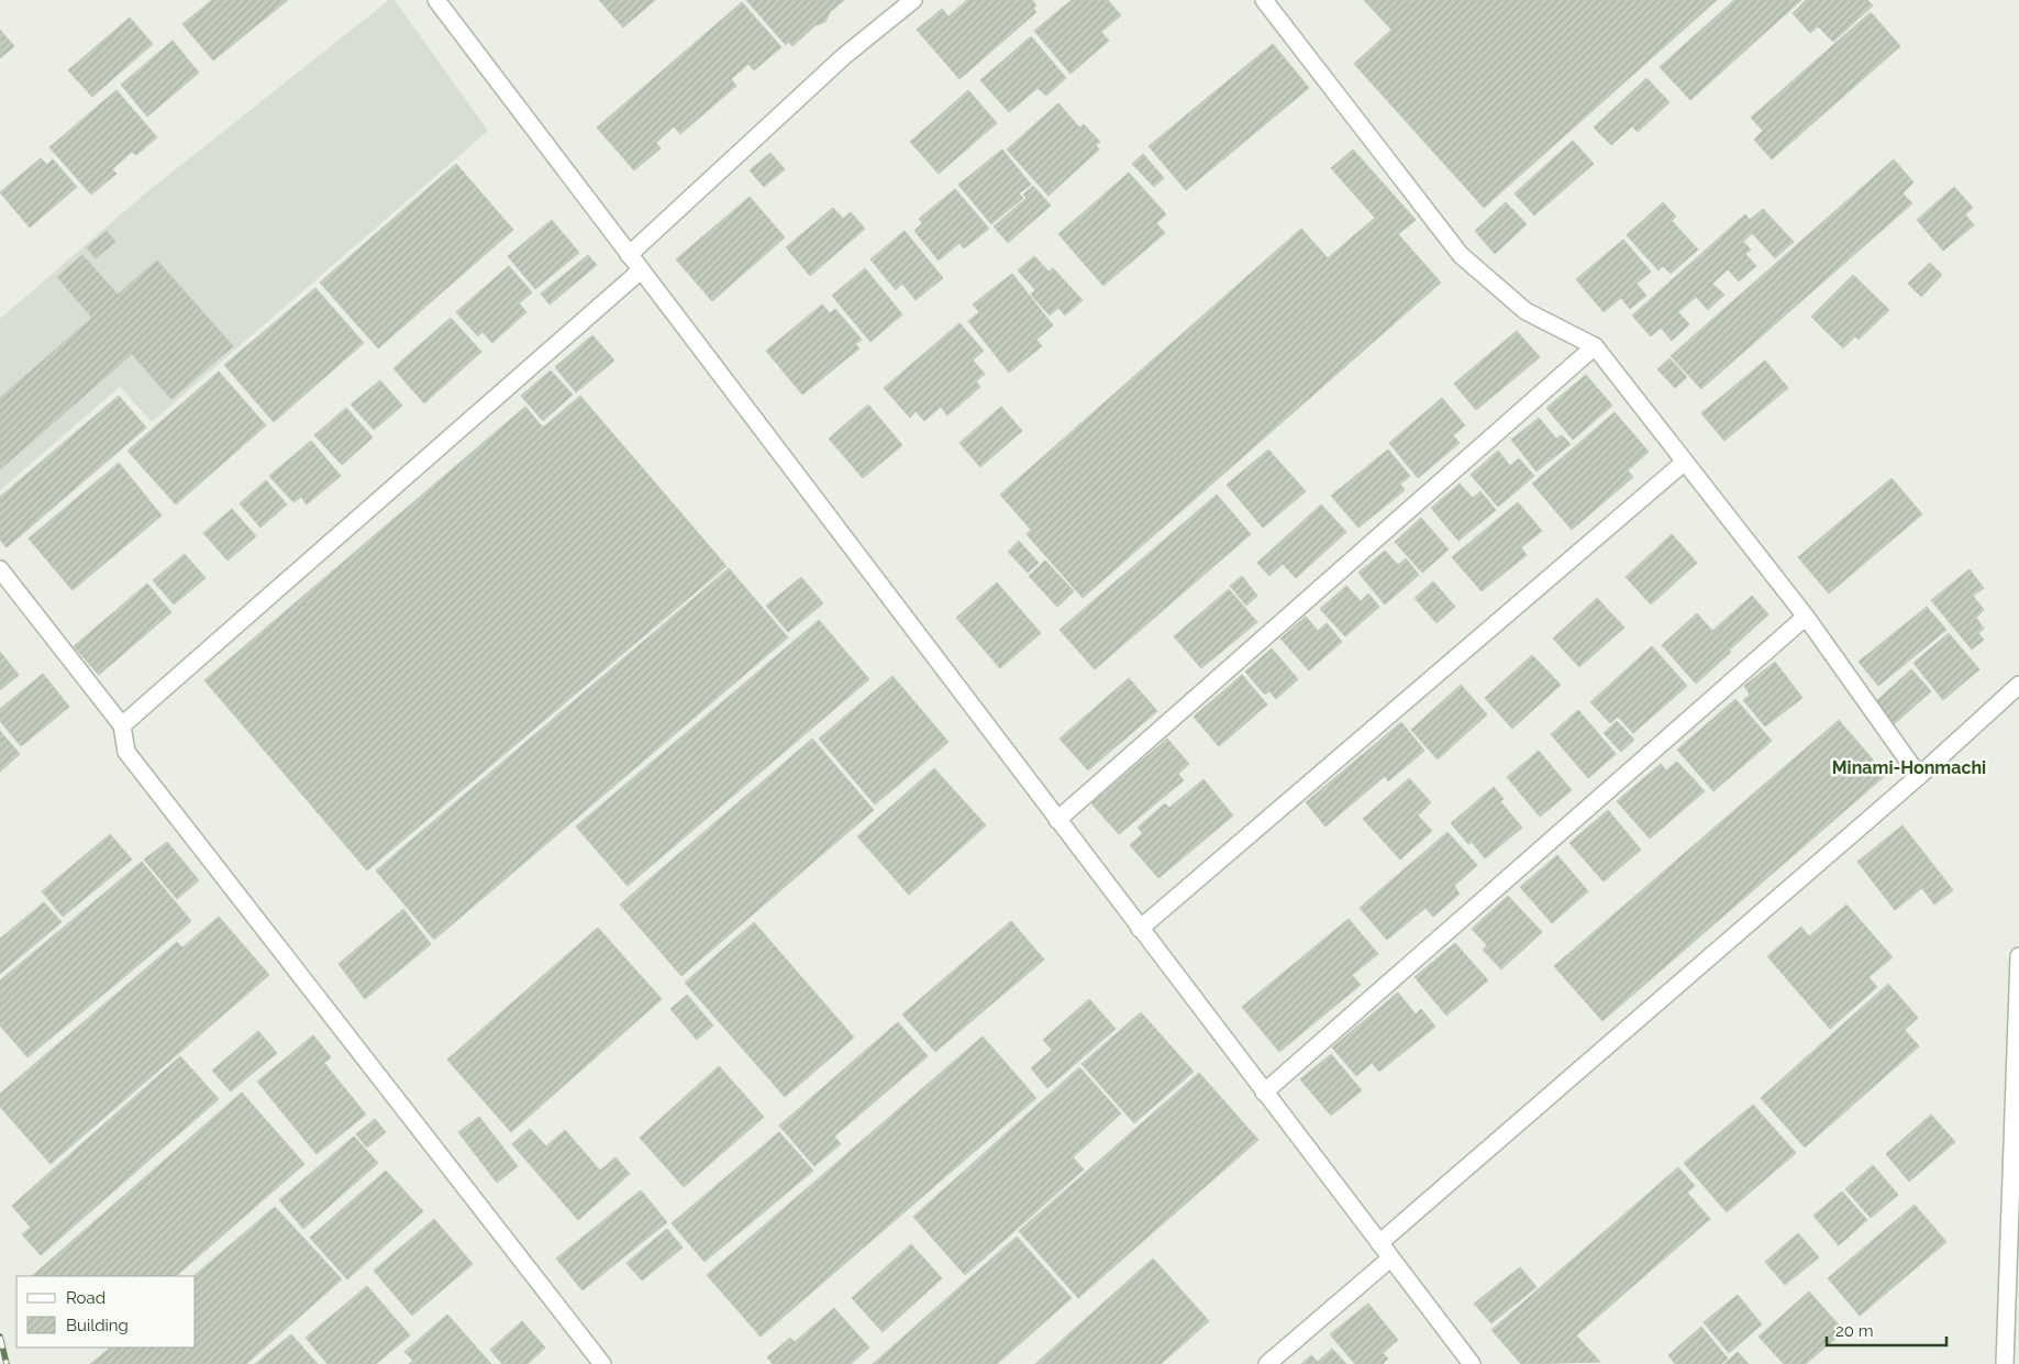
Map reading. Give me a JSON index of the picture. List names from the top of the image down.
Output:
{
  "districts": ["Minami-Honmachi"],
  "legend": ["Road", "Building"],
  "scale_bar": "20 m"
}
